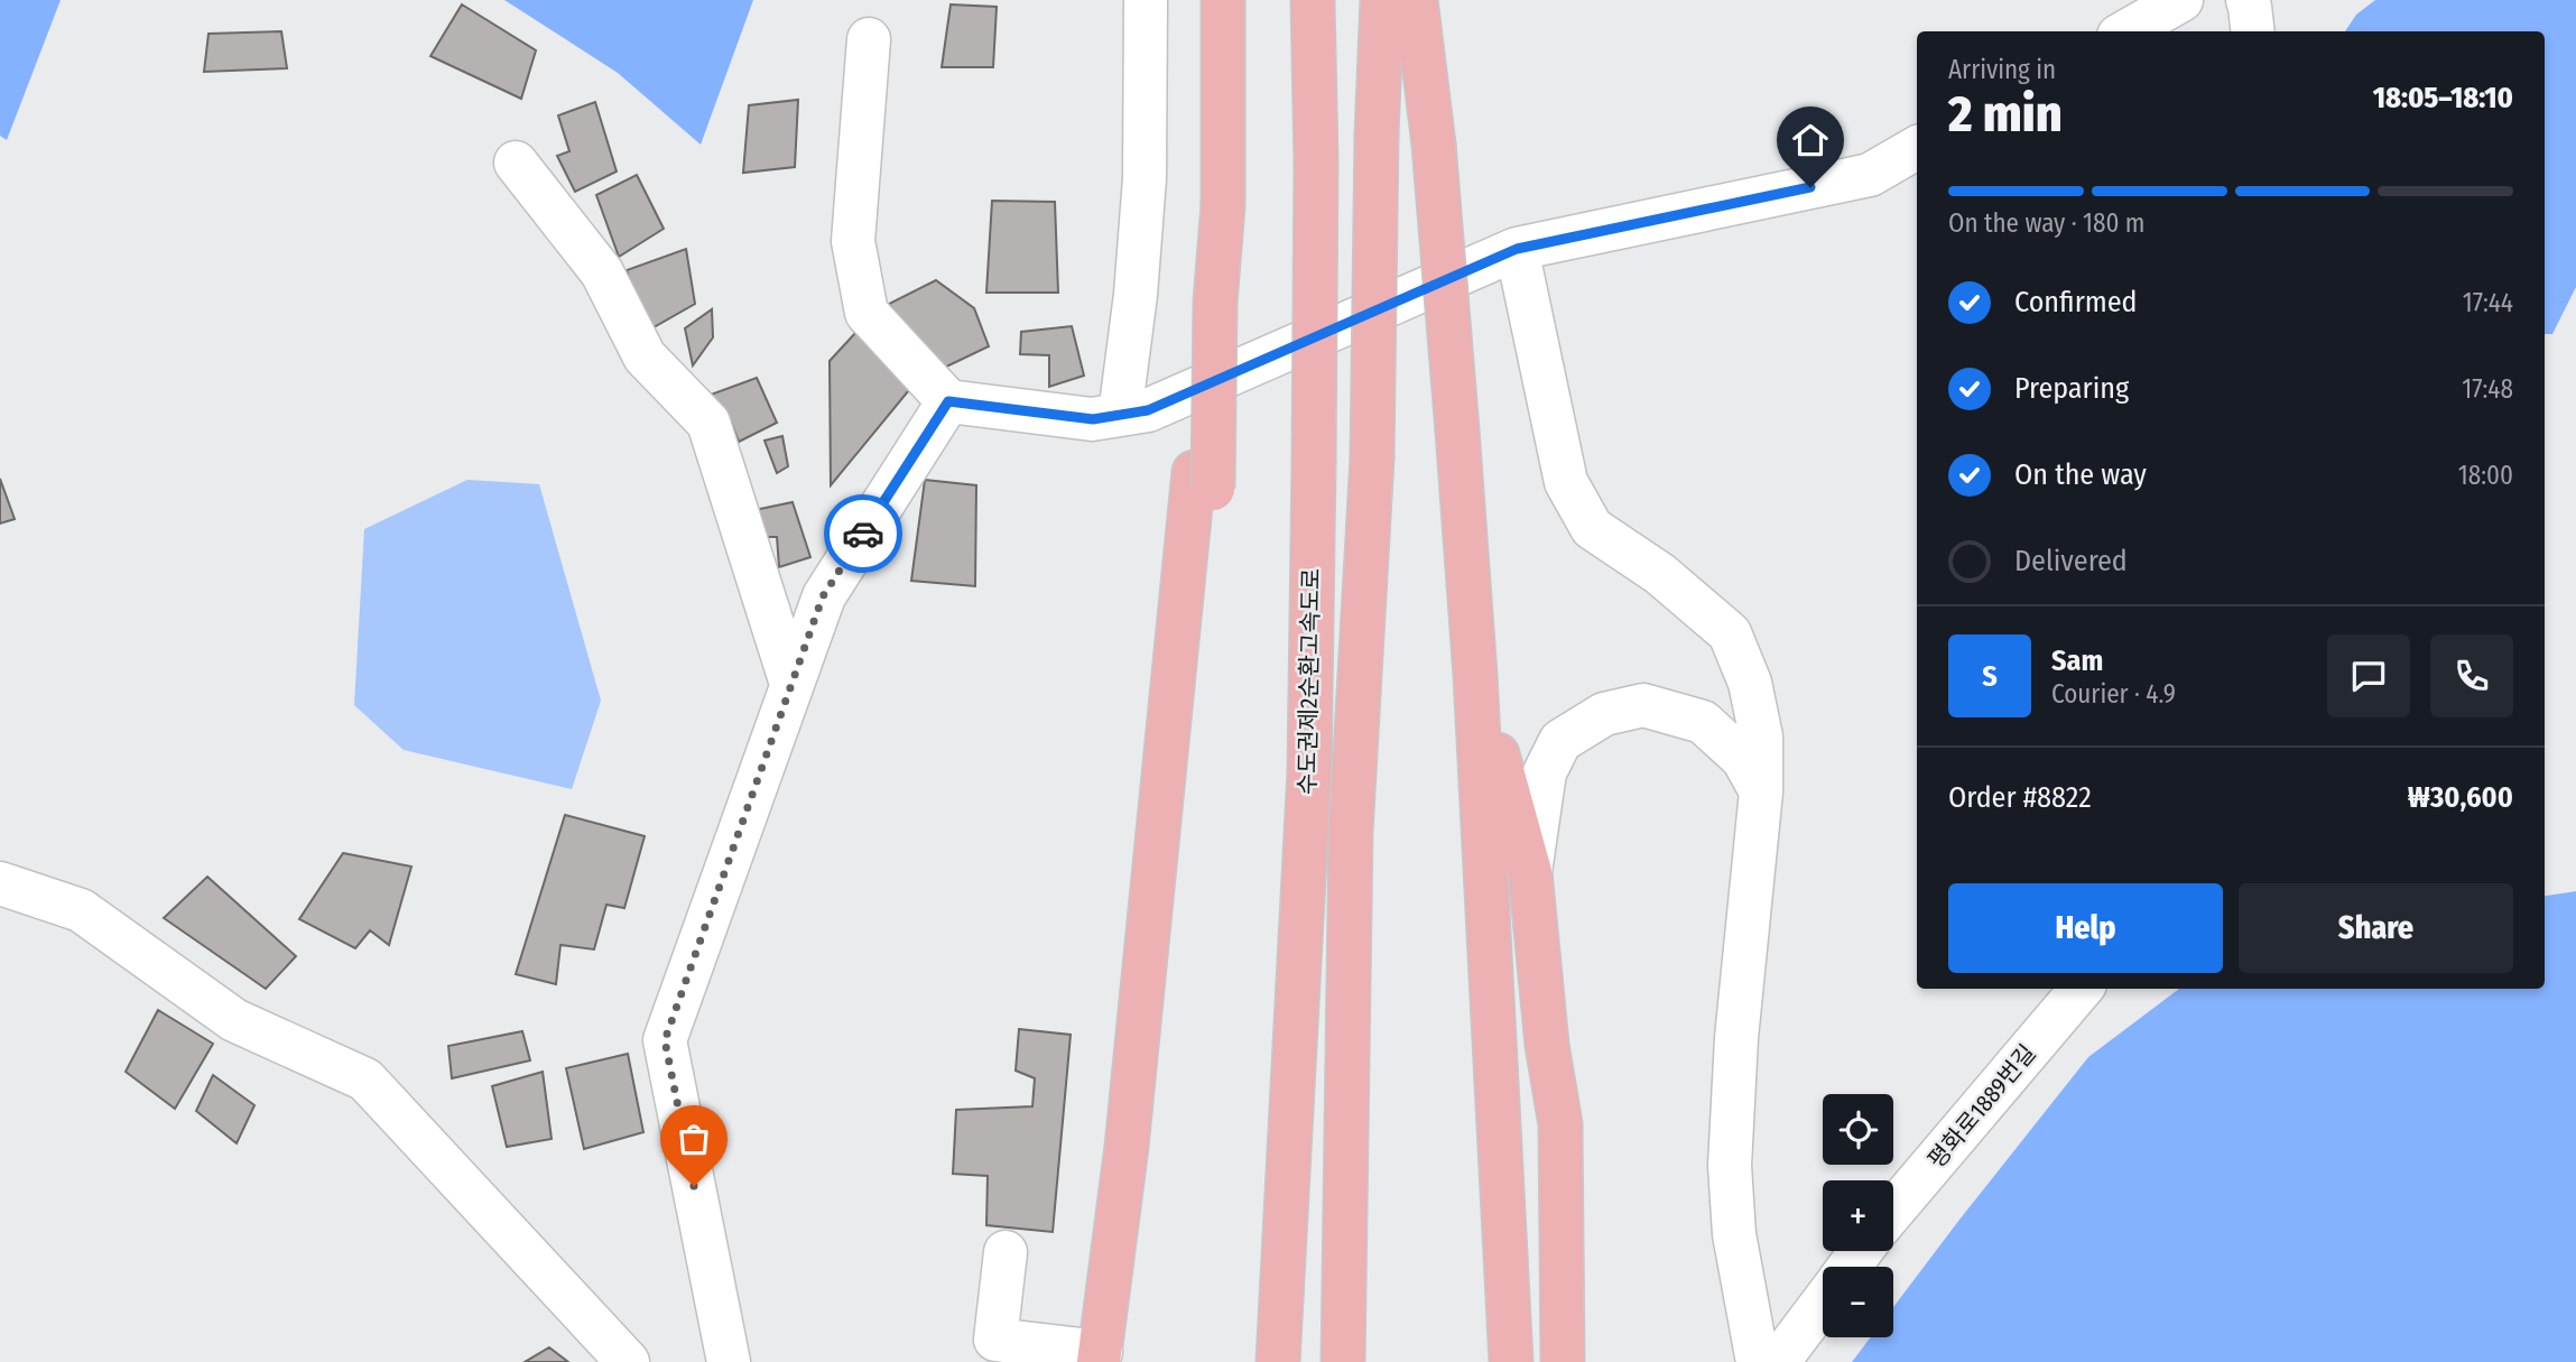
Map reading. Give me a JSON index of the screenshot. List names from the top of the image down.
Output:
{
  "streets": {
    "highway": ["수도권제2순환고속도로"],
    "street": ["평화로1889번길"]
  },
  "page": {
    "heading": ["2 min", "Arriving in", "18:05–18:10"],
    "panel": [
      "Sam",
      "Courier · 4.9",
      "Order #8822",
      "₩30,600"
    ],
    "bar": "On the way · 180 m",
    "list": [
      ["Confirmed", "17:44"],
      ["Preparing", "17:48"],
      ["On the way", "18:00"],
      "Delivered"
    ],
    "round": "S",
    "buttons": ["Help", "Share"],
    "map_buttons": ["+", "−"]
  }
}
